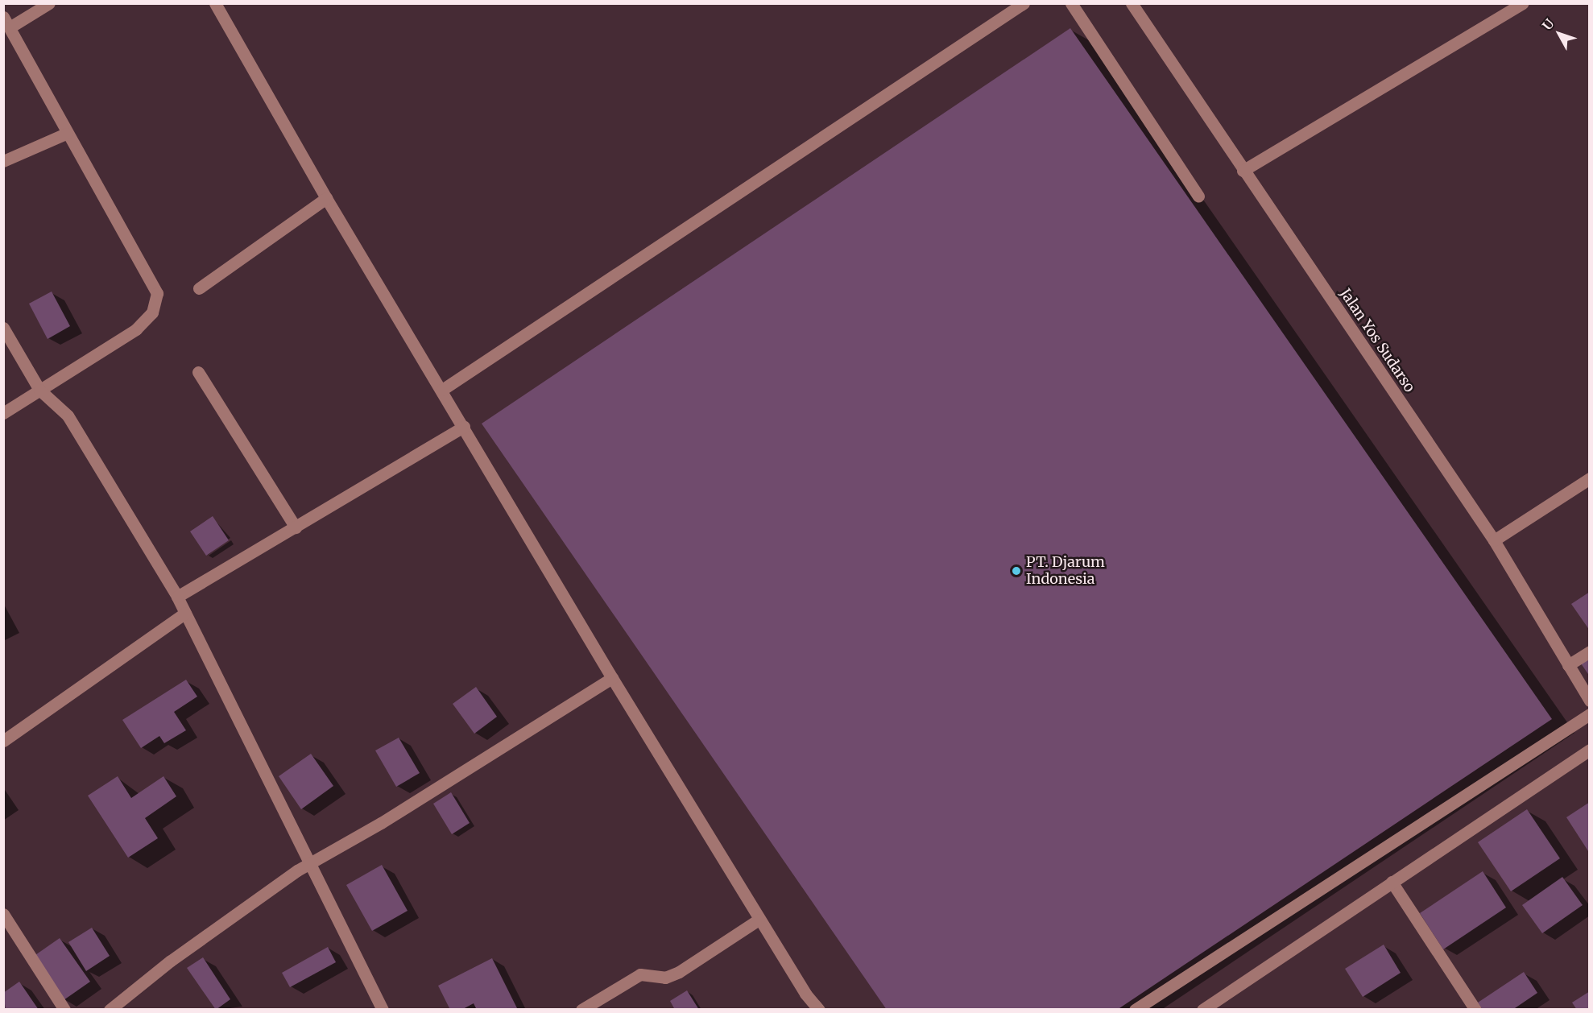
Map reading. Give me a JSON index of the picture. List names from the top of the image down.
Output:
{
  "streets": {
    "street": ["Jalan Yos Sudarso"]
  },
  "places": ["PT. Djarum Indonesia"],
  "north": "top left"
}
